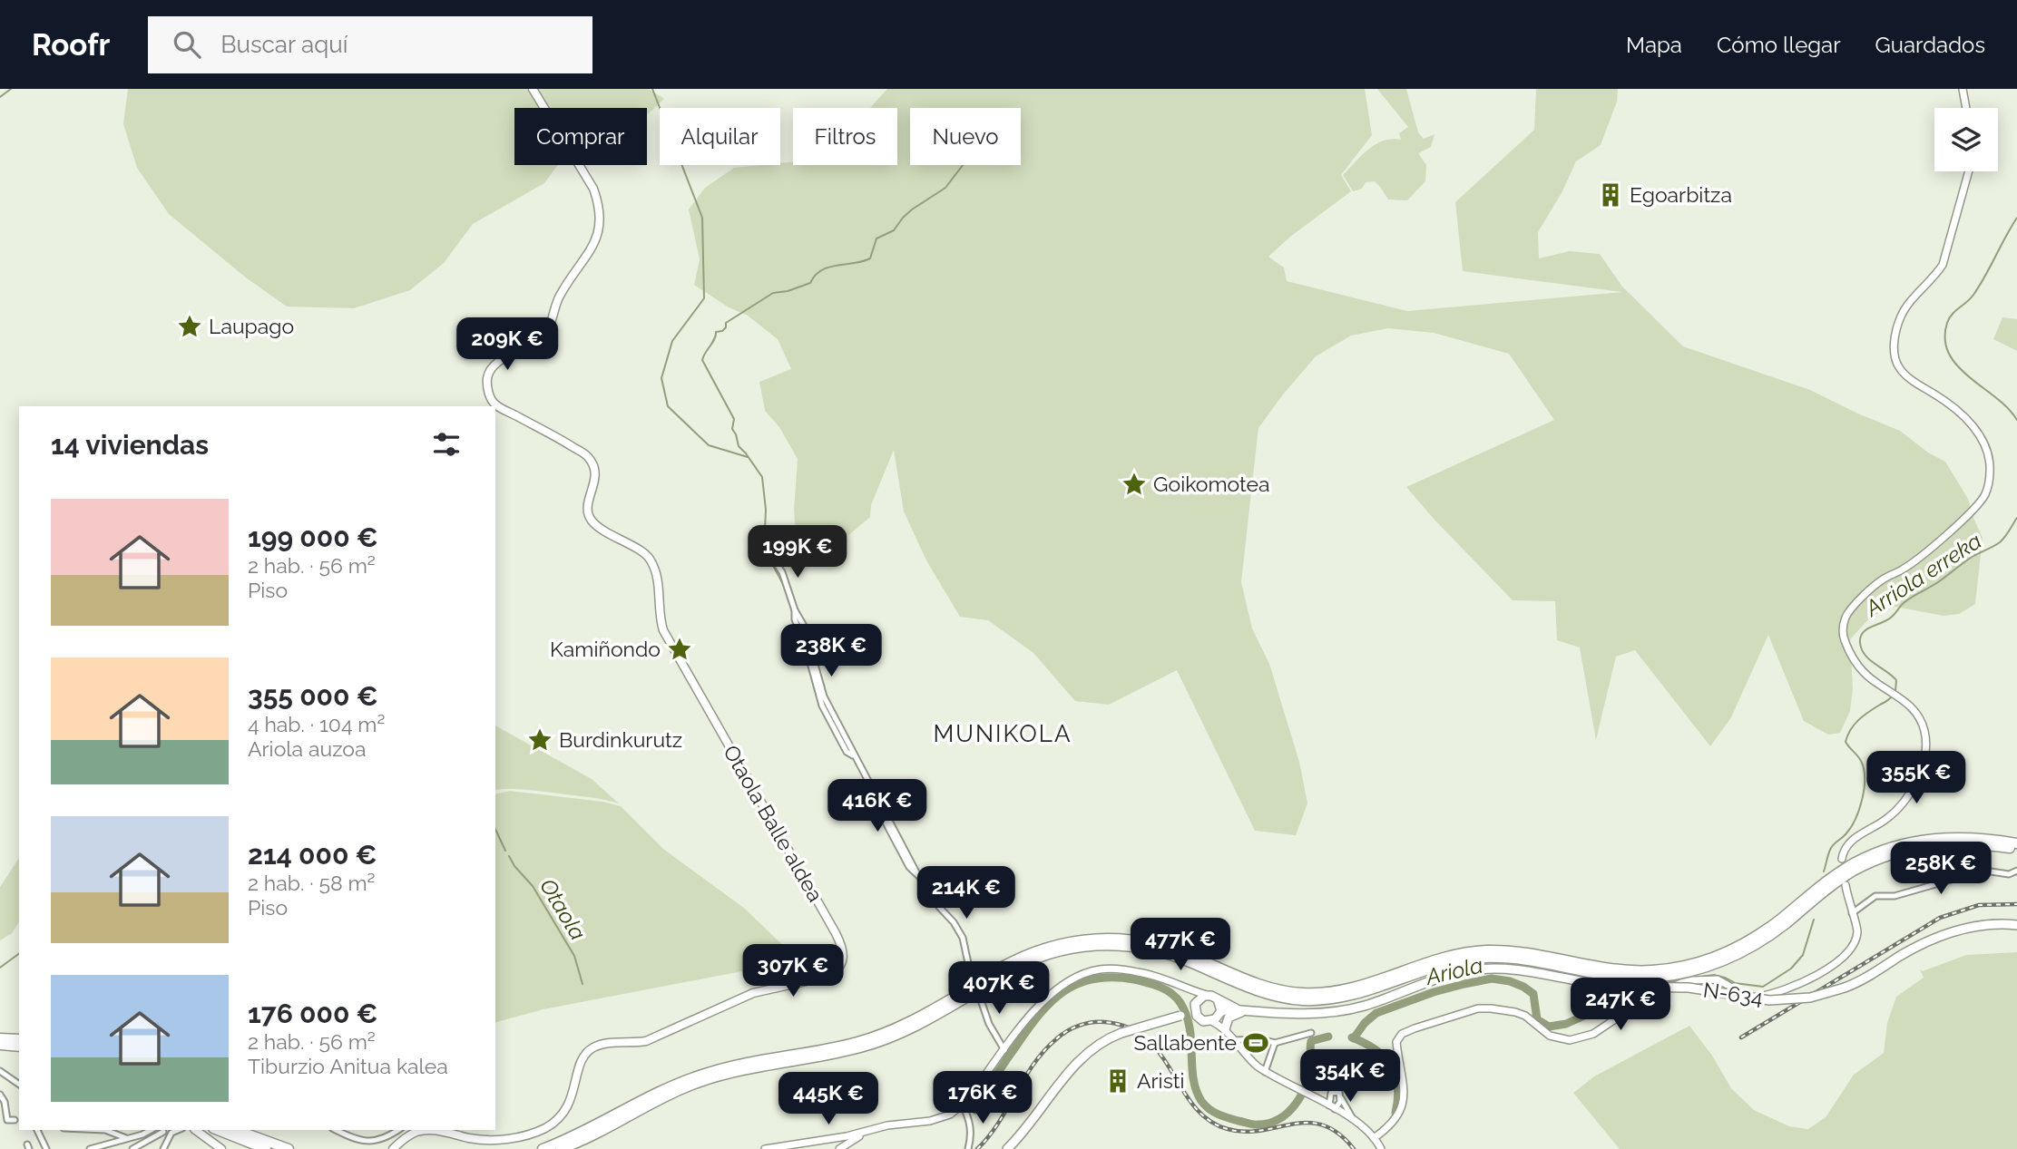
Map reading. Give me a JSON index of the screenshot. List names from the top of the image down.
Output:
{
  "streets": {
    "highway": ["N-634"],
    "main road": ["Otaola Balle aldea"]
  },
  "districts": ["MUNIKOLA"],
  "water": ["Arriola erreka", "Otaola", "Ariola"],
  "places": {
    "building": ["Egoarbitza", "Aristi"],
    "place": [
      "Laupago",
      "Goikomotea",
      "Kamiñondo",
      "Burdinkurutz"
    ],
    "sports": ["Sallabente"]
  },
  "page": {
    "header": "Roofr",
    "search": "Buscar aquí",
    "nav": ["Mapa", "Cómo llegar", "Guardados"],
    "chip": [
      "Comprar",
      "Alquilar",
      "Filtros",
      "Nuevo"
    ],
    "price": [
      "209K €",
      "199K €",
      "238K €",
      "355K €",
      "416K €",
      "258K €",
      "214K €",
      "477K €",
      "307K €",
      "407K €",
      "247K €",
      "354K €",
      "176K €",
      "445K €"
    ],
    "heading": "14 viviendas",
    "list": [
      {
        "name": "199 000 €",
        "note": "2 hab. · 56 m² · Piso"
      },
      {
        "name": "355 000 €",
        "note": "4 hab. · 104 m² · Ariola auzoa"
      },
      {
        "name": "214 000 €",
        "note": "2 hab. · 58 m² · Piso"
      },
      {
        "name": "176 000 €",
        "note": "2 hab. · 56 m² · Tiburzio Anitua kalea"
      }
    ]
  }
}
